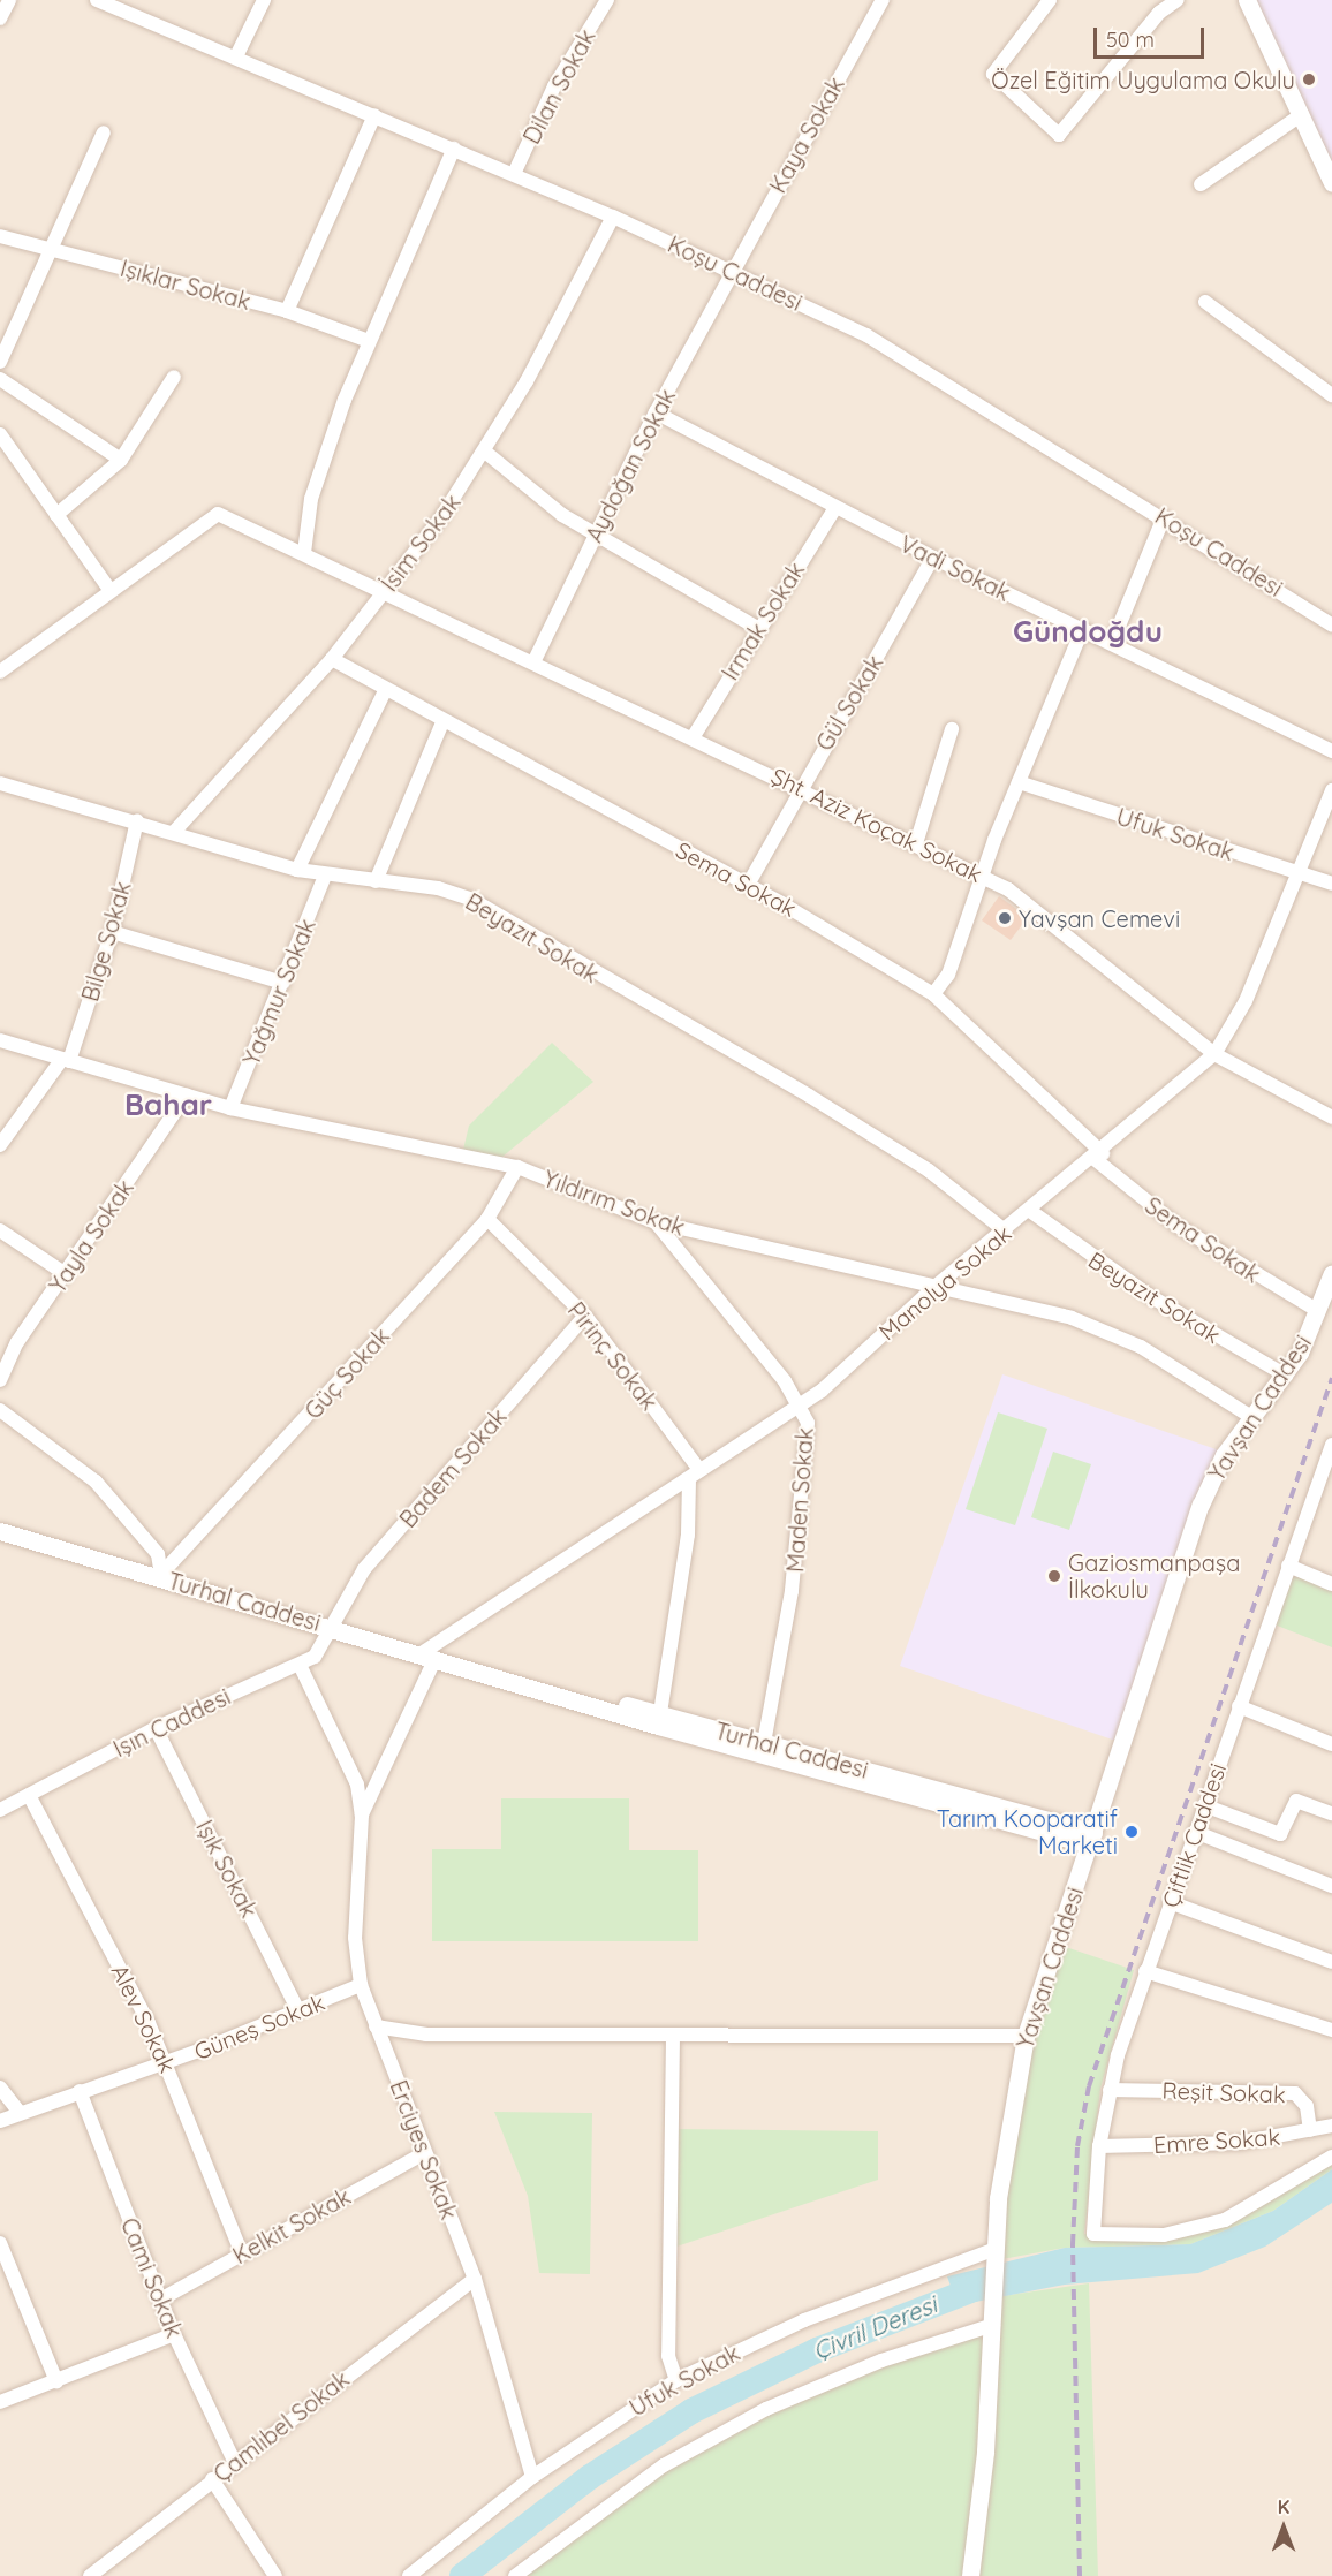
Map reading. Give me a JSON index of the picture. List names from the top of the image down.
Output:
{
  "streets": {
    "street": [
      "Dilan Sokak",
      "Kaya Sokak",
      "Koşu Caddesi",
      "Işıklar Sokak",
      "Aydoğan Sokak",
      "İsim Sokak",
      "Vadi Sokak",
      "Irmak Sokak",
      "Gül Sokak",
      "Şht. Aziz Koçak Sokak",
      "Ufuk Sokak",
      "Sema Sokak",
      "Beyazıt Sokak",
      "Bilge Sokak",
      "Yağmur Sokak",
      "Yıldırım Sokak",
      "Yayla Sokak",
      "Manolya Sokak",
      "Pirinç Sokak",
      "Güç Sokak",
      "Yavşan Caddesi",
      "Badem Sokak",
      "Maden Sokak",
      "Turhal Caddesi",
      "Işın Caddesi",
      "Çiftlik Caddesi",
      "Işık Sokak",
      "Alev Sokak",
      "Güneş Sokak",
      "Reşit Sokak",
      "Emre Sokak",
      "Erciyes Sokak",
      "Kelkit Sokak",
      "Cami Sokak",
      "Çamlıbel Sokak"
    ]
  },
  "crossings": [
    ["Dilan Sokak", "Koşu Caddesi"],
    ["Kaya Sokak", "Koşu Caddesi"],
    ["Kaya Sokak", "Aydoğan Sokak"],
    ["Koşu Caddesi", "Aydoğan Sokak"],
    ["Koşu Caddesi", "İsim Sokak"],
    ["Aydoğan Sokak", "Vadi Sokak"],
    ["Aydoğan Sokak", "Şht. Aziz Koçak Sokak"],
    ["İsim Sokak", "Şht. Aziz Koçak Sokak"],
    ["İsim Sokak", "Sema Sokak"],
    ["İsim Sokak", "Beyazıt Sokak"],
    ["Vadi Sokak", "Irmak Sokak"],
    ["Vadi Sokak", "Gül Sokak"],
    ["Irmak Sokak", "Şht. Aziz Koçak Sokak"],
    ["Gül Sokak", "Şht. Aziz Koçak Sokak"],
    ["Gül Sokak", "Sema Sokak"],
    ["Şht. Aziz Koçak Sokak", "Manolya Sokak"],
    ["Ufuk Sokak", "Manolya Sokak"],
    ["Ufuk Sokak", "Yavşan Caddesi"],
    ["Ufuk Sokak", "Erciyes Sokak"],
    ["Sema Sokak", "Manolya Sokak"],
    ["Sema Sokak", "Yavşan Caddesi"],
    ["Beyazıt Sokak", "Bilge Sokak"],
    ["Beyazıt Sokak", "Yağmur Sokak"],
    ["Beyazıt Sokak", "Manolya Sokak"],
    ["Beyazıt Sokak", "Yavşan Caddesi"],
    ["Bilge Sokak", "Yıldırım Sokak"],
    ["Yağmur Sokak", "Yıldırım Sokak"],
    ["Yıldırım Sokak", "Yayla Sokak"],
    ["Yıldırım Sokak", "Manolya Sokak"],
    ["Yıldırım Sokak", "Güç Sokak"],
    ["Yıldırım Sokak", "Yavşan Caddesi"],
    ["Yıldırım Sokak", "Maden Sokak"],
    ["Manolya Sokak", "Pirinç Sokak"],
    ["Manolya Sokak", "Maden Sokak"],
    ["Manolya Sokak", "Turhal Caddesi"],
    ["Manolya Sokak", "Erciyes Sokak"],
    ["Pirinç Sokak", "Güç Sokak"],
    ["Pirinç Sokak", "Badem Sokak"],
    ["Güç Sokak", "Turhal Caddesi"],
    ["Yavşan Caddesi", "Turhal Caddesi"],
    ["Badem Sokak", "Turhal Caddesi"],
    ["Badem Sokak", "Işın Caddesi"],
    ["Maden Sokak", "Turhal Caddesi"],
    ["Turhal Caddesi", "Işın Caddesi"],
    ["Turhal Caddesi", "Erciyes Sokak"],
    ["Işın Caddesi", "Işık Sokak"],
    ["Işın Caddesi", "Alev Sokak"],
    ["Işın Caddesi", "Erciyes Sokak"],
    ["Çiftlik Caddesi", "Reşit Sokak"],
    ["Çiftlik Caddesi", "Emre Sokak"],
    ["Işık Sokak", "Güneş Sokak"],
    ["Alev Sokak", "Güneş Sokak"],
    ["Alev Sokak", "Kelkit Sokak"],
    ["Güneş Sokak", "Erciyes Sokak"],
    ["Güneş Sokak", "Cami Sokak"],
    ["Reşit Sokak", "Emre Sokak"],
    ["Erciyes Sokak", "Kelkit Sokak"],
    ["Erciyes Sokak", "Çamlıbel Sokak"],
    ["Kelkit Sokak", "Cami Sokak"],
    ["Cami Sokak", "Çamlıbel Sokak"]
  ],
  "districts": ["Gündoğdu", "Bahar"],
  "water": ["Çivril Deresi"],
  "places": [
    "Özel Eğitim Uygulama Okulu",
    "Yavşan Cemevi",
    "Gaziosmanpaşa İlkokulu",
    "Tarım Kooparatif Marketi"
  ],
  "scale_bar": "50 m",
  "north": "top"
}
